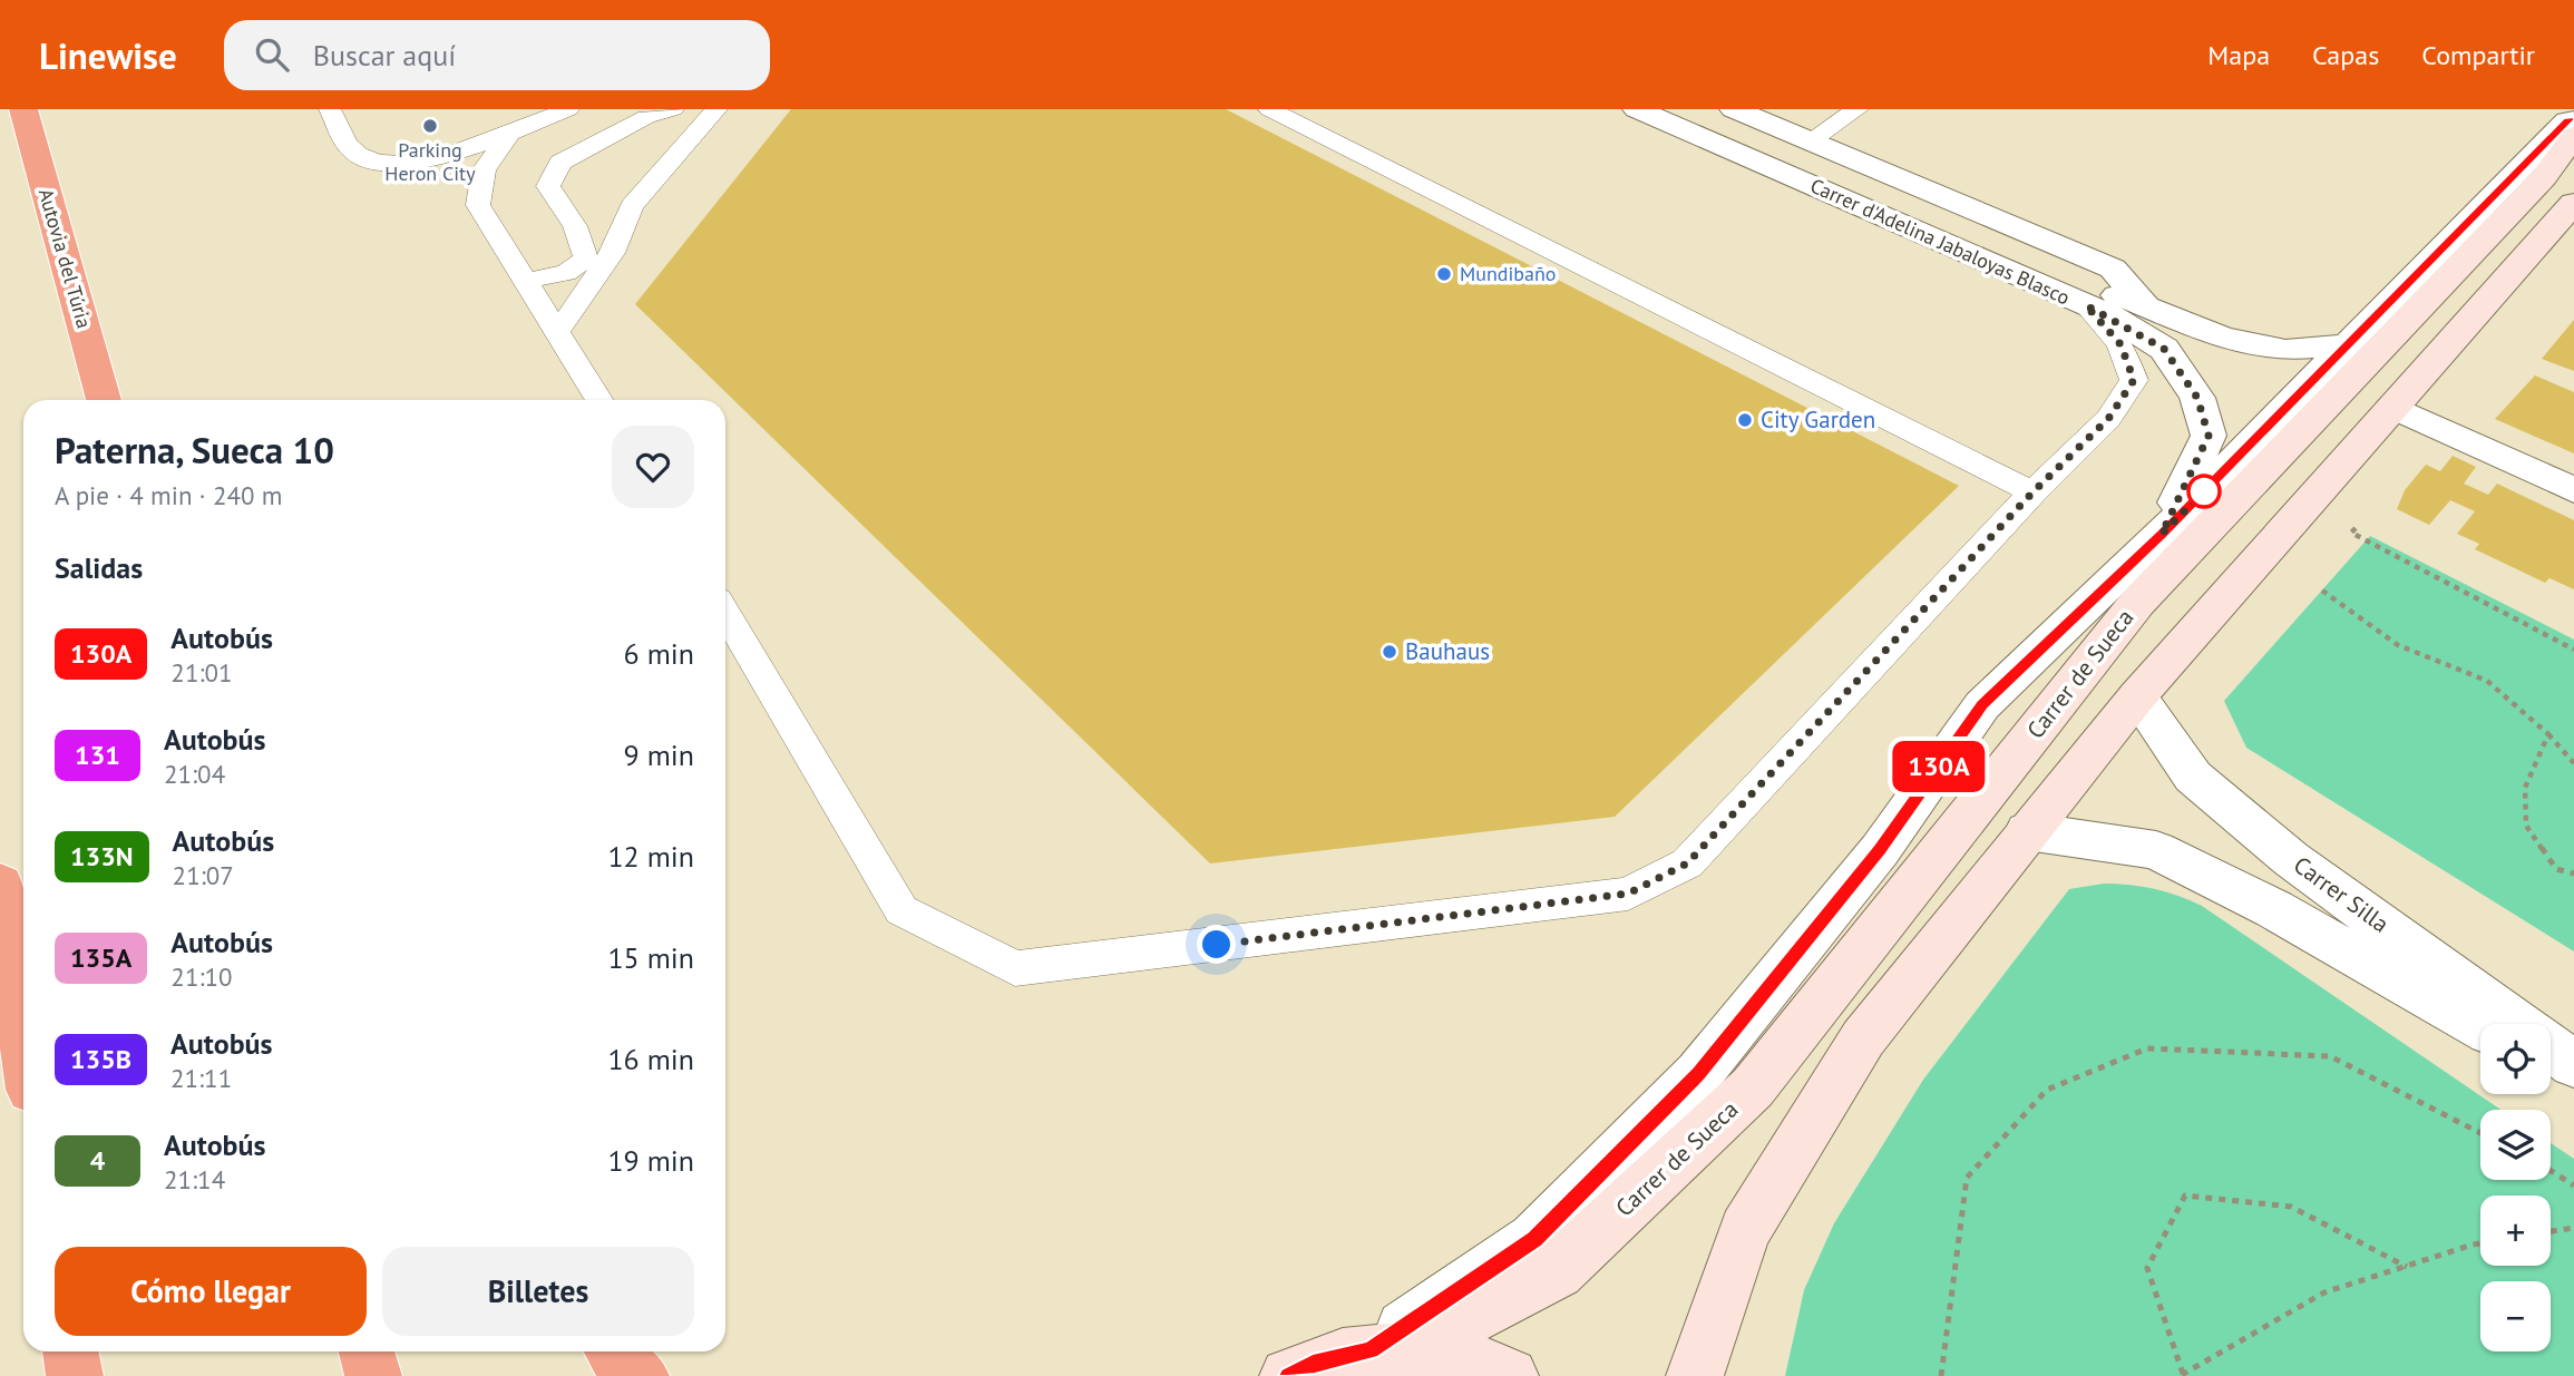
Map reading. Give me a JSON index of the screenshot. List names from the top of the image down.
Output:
{
  "streets": {
    "highway": ["Autovia del Túria"],
    "main road": ["Carrer de Sueca"],
    "street": ["Carrer d'Adelina Jabaloyas Blasco", "Carrer Silla"]
  },
  "crossings": [
    ["Carrer d'Adelina Jabaloyas Blasco", "Carrer de Sueca"]
  ],
  "places": [
    "Parking Heron City",
    "Mundibaño",
    "City Garden",
    "Bauhaus"
  ],
  "lines": ["bus line 130A"],
  "page": {
    "header": "Linewise",
    "search": "Buscar aquí",
    "nav": ["Mapa", "Capas", "Compartir"],
    "on_map": "130A",
    "heading": [
      ["Paterna, Sueca 10", "A pie · 4 min · 240 m"],
      "Salidas"
    ],
    "list": [
      {
        "mark": "130A",
        "name": "Autobús",
        "note": "21:01",
        "value": "6 min"
      },
      {
        "mark": "131",
        "name": "Autobús",
        "note": "21:04",
        "value": "9 min"
      },
      {
        "mark": "133N",
        "name": "Autobús",
        "note": "21:07",
        "value": "12 min"
      },
      {
        "mark": "135A",
        "name": "Autobús",
        "note": "21:10",
        "value": "15 min"
      },
      {
        "mark": "135B",
        "name": "Autobús",
        "note": "21:11",
        "value": "16 min"
      },
      {
        "mark": "4",
        "name": "Autobús",
        "note": "21:14",
        "value": "19 min"
      }
    ],
    "map_buttons": ["+", "−"],
    "buttons": ["Cómo llegar", "Billetes"]
  }
}
